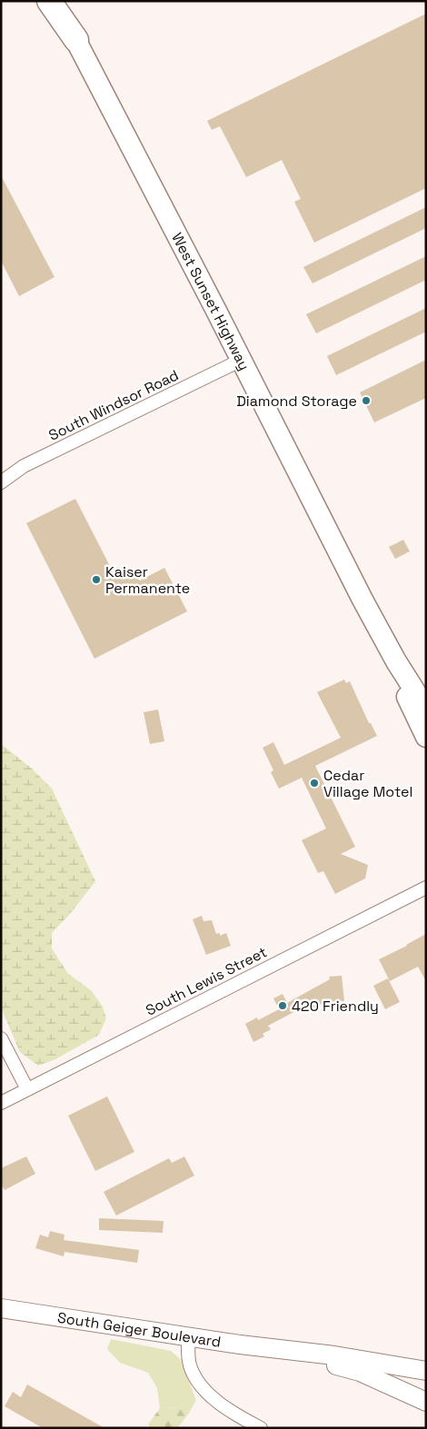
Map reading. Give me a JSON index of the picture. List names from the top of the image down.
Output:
{
  "streets": {
    "main road": ["West Sunset Highway", "South Geiger Boulevard"],
    "street": ["South Windsor Road", "South Lewis Street"]
  },
  "crossings": [
    ["West Sunset Highway", "South Windsor Road"]
  ],
  "places": [
    "Diamond Storage",
    "Kaiser Permanente",
    "Cedar Village Motel",
    "420 Friendly"
  ]
}
